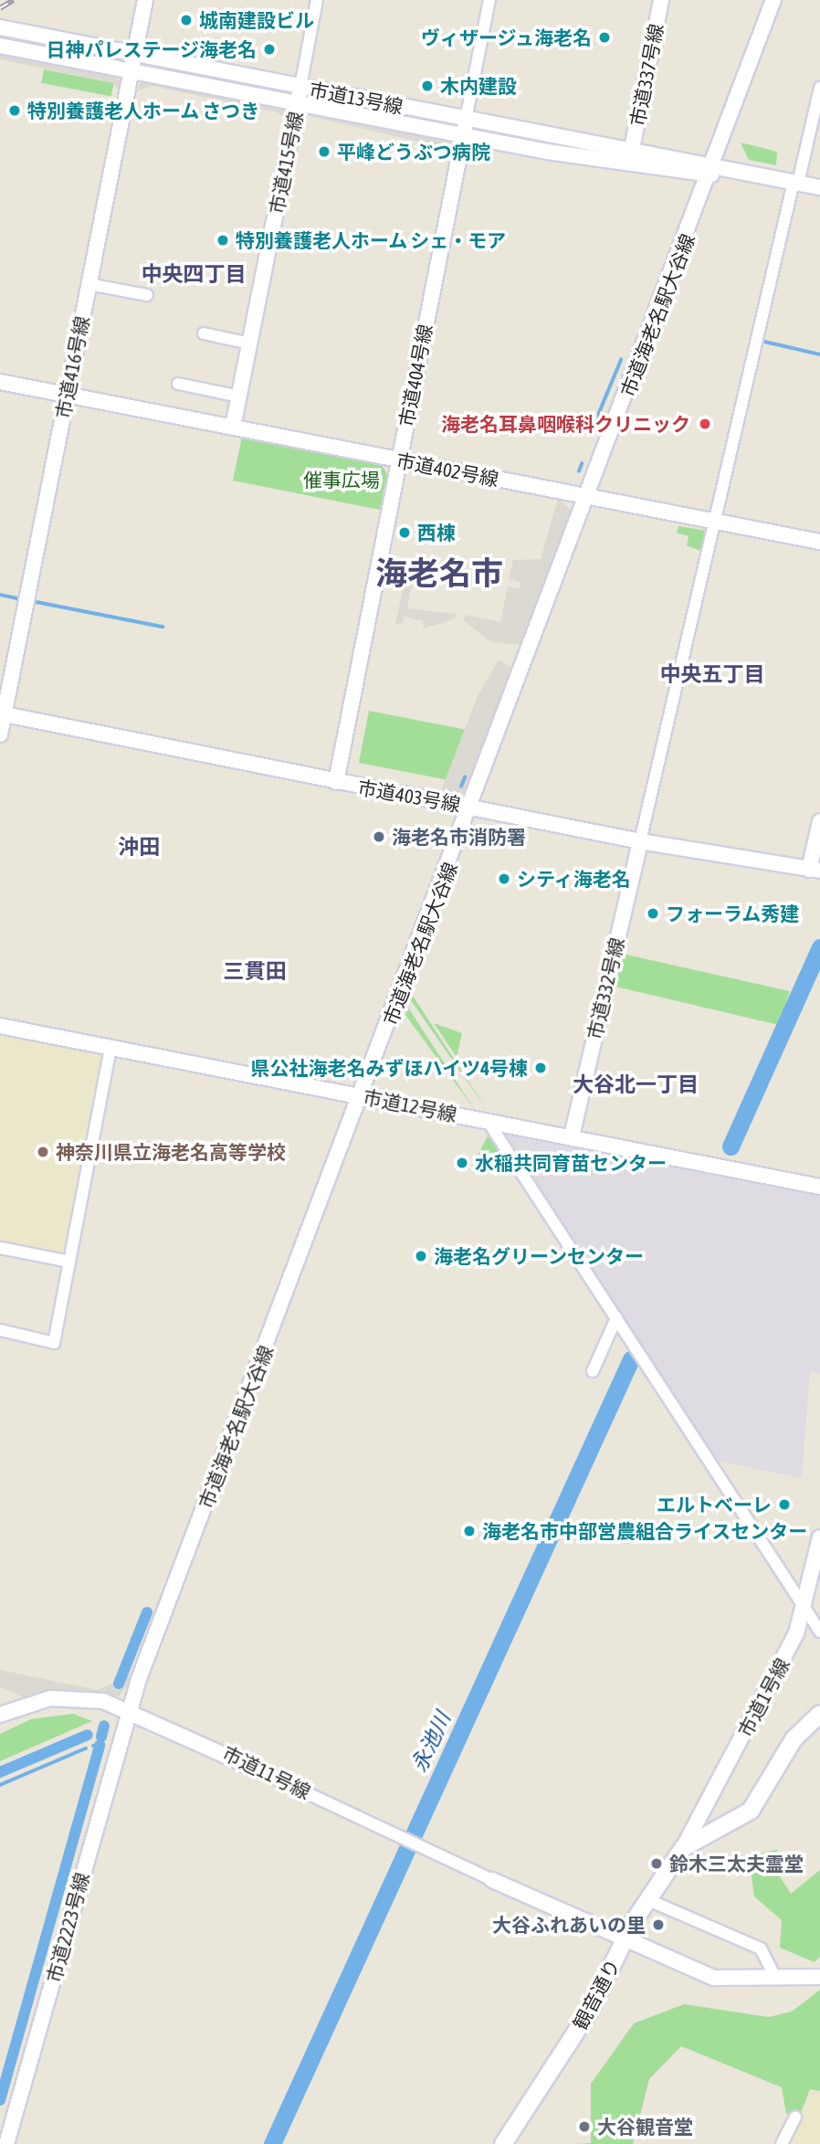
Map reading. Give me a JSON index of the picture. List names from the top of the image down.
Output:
{
  "streets": {
    "main road": ["観音通り"],
    "street": [
      "市道337号線",
      "市道13号線",
      "市道415号線",
      "市道海老名駅大谷線",
      "市道416号線",
      "市道404号線",
      "市道402号線",
      "市道403号線",
      "市道332号線",
      "市道12号線",
      "市道1号線",
      "市道11号線",
      "市道2223号線"
    ]
  },
  "crossings": [
    ["市道337号線", "市道13号線"],
    ["市道13号線", "市道415号線"],
    ["市道13号線", "市道海老名駅大谷線"],
    ["市道13号線", "市道416号線"],
    ["市道13号線", "市道404号線"],
    ["市道415号線", "市道402号線"],
    ["市道海老名駅大谷線", "市道402号線"],
    ["市道海老名駅大谷線", "市道403号線"],
    ["市道海老名駅大谷線", "市道12号線"],
    ["市道海老名駅大谷線", "市道11号線"],
    ["市道海老名駅大谷線", "市道2223号線"],
    ["市道416号線", "市道402号線"],
    ["市道416号線", "市道403号線"],
    ["市道404号線", "市道402号線"],
    ["市道404号線", "市道403号線"],
    ["市道403号線", "市道332号線"],
    ["市道332号線", "市道12号線"],
    ["市道1号線", "観音通り"],
    ["市道11号線", "市道2223号線"],
    ["市道11号線", "観音通り"]
  ],
  "districts": [
    "中央四丁目",
    "海老名市",
    "中央五丁目",
    "沖田",
    "三貫田",
    "大谷北一丁目"
  ],
  "water": ["永池川"],
  "parks": ["催事広場"],
  "places": [
    "城南建設ビル",
    "ヴィザージュ海老名",
    "日神パレステージ海老名",
    "木内建設",
    "特別養護老人ホーム さつき",
    "平峰どうぶつ病院",
    "特別養護老人ホーム シェ・モア",
    "海老名耳鼻咽喉科クリニック",
    "西棟",
    "海老名市消防署",
    "シティ海老名",
    "フォーラム秀建",
    "県公社海老名みずほハイツ4号棟",
    "神奈川県立海老名高等学校",
    "水稲共同育苗センター",
    "海老名グリーンセンター",
    "エルトベーレ",
    "海老名市中部営農組合ライスセンター",
    "鈴木三太夫霊堂",
    "大谷ふれあいの里",
    "大谷観音堂"
  ]
}
